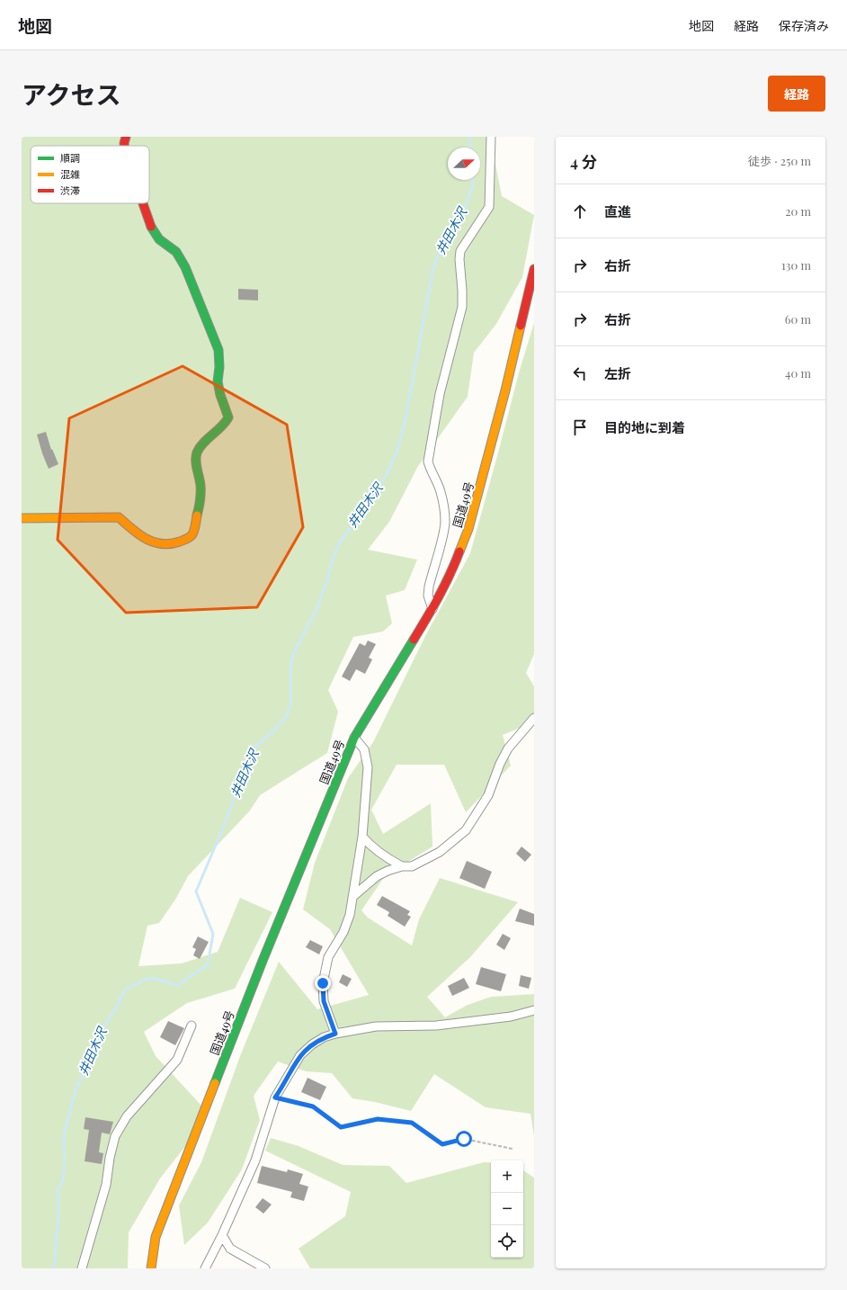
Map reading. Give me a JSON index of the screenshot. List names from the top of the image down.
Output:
{
  "streets": {
    "main road": ["国道49号"]
  },
  "water": ["井田木沢"],
  "legend": ["順調", "混雑", "渋滞"],
  "north": "right",
  "page": {
    "header": "地図",
    "nav": ["地図", "経路", "保存済み"],
    "title": "アクセス",
    "buttons": "経路",
    "heading": ["4 分", "徒歩 · 250 m"],
    "list": [
      ["直進", "20 m"],
      ["右折", "130 m"],
      ["右折", "60 m"],
      ["左折", "40 m"],
      "目的地に到着"
    ],
    "map_buttons": ["+", "−"]
  }
}
